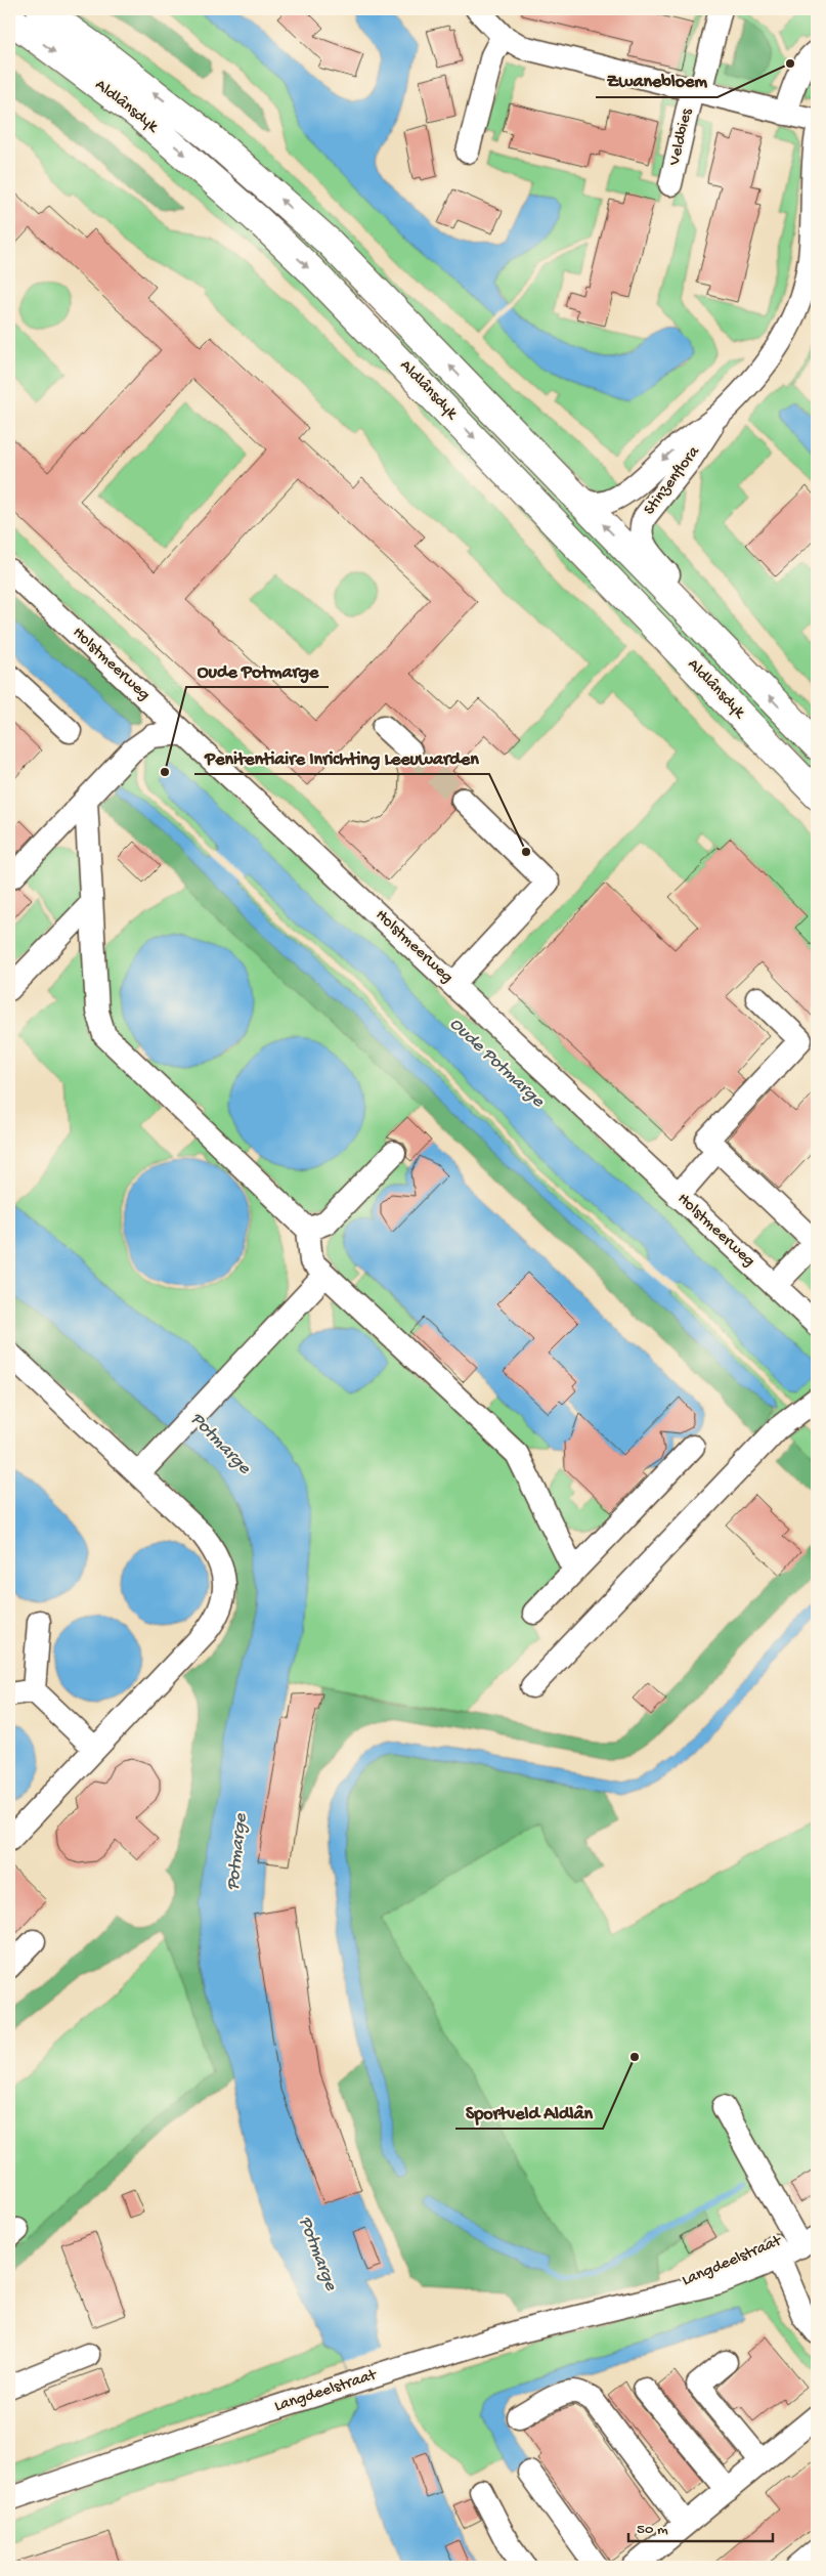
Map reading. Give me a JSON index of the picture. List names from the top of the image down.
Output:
{
  "streets": {
    "main road": ["Aldlânsdyk"],
    "street": [
      "Veldbies",
      "Stinzenflora",
      "Holstmeerweg",
      "Langdeelstraat"
    ]
  },
  "crossings": [
    ["Aldlânsdyk", "Stinzenflora"]
  ],
  "water": ["Oude Potmarge", "Potmarge"],
  "places": [
    "Zwanebloem",
    "Oude Potmarge",
    "Penitentiaire Inrichting Leeuwarden",
    "Sportveld Aldlân"
  ],
  "scale_bar": "50 m"
}
